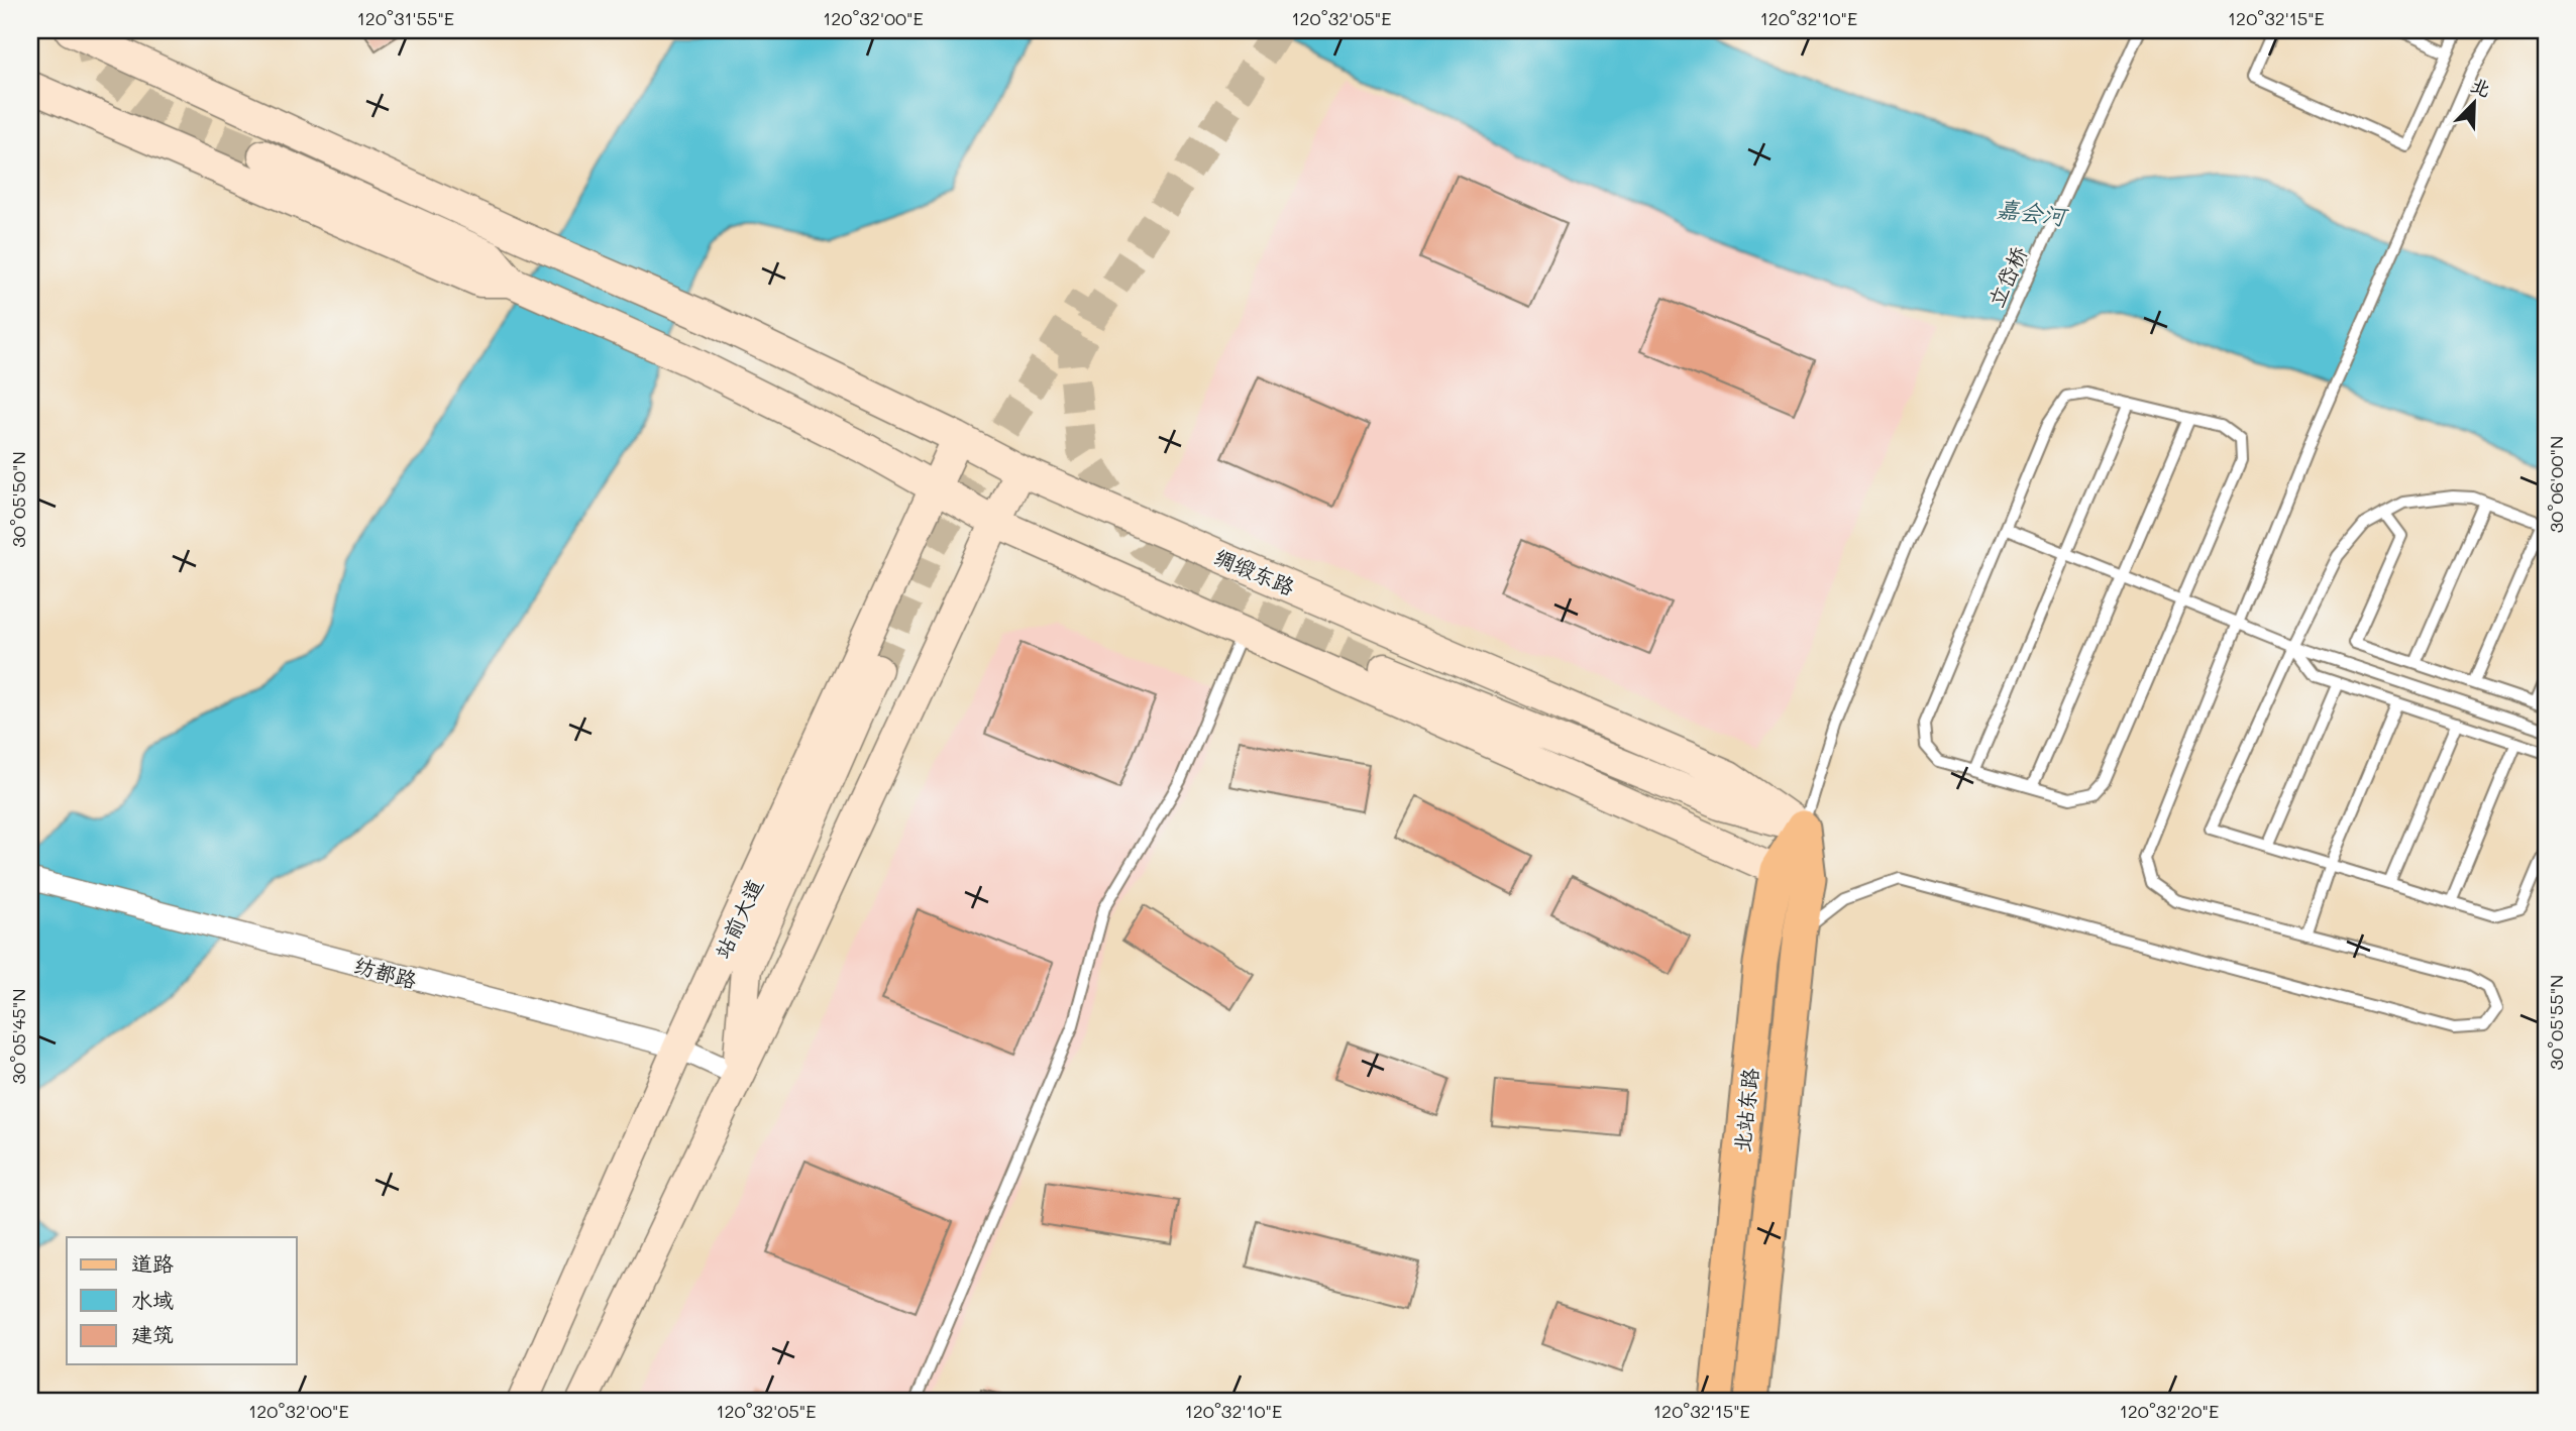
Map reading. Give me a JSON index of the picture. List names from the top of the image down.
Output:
{
  "streets": {
    "main road": ["绸缎东路", "站前大道", "北站东路"],
    "street": ["纺都路"],
    "lane": ["立岱桥"]
  },
  "crossings": [
    ["立岱桥", "北站东路"],
    ["绸缎东路", "站前大道"],
    ["绸缎东路", "北站东路"],
    ["站前大道", "纺都路"]
  ],
  "water": ["嘉会河"],
  "legend": ["道路", "水域", "建筑"],
  "north": "top right",
  "coordinates": [
    "120°31'55\"E",
    "120°32'00\"E",
    "120°32'05\"E",
    "120°32'10\"E",
    "120°32'15\"E",
    "30°06'00\"N",
    "30°05'50\"N",
    "30°05'55\"N",
    "30°05'45\"N",
    "120°32'20\"E"
  ]
}
